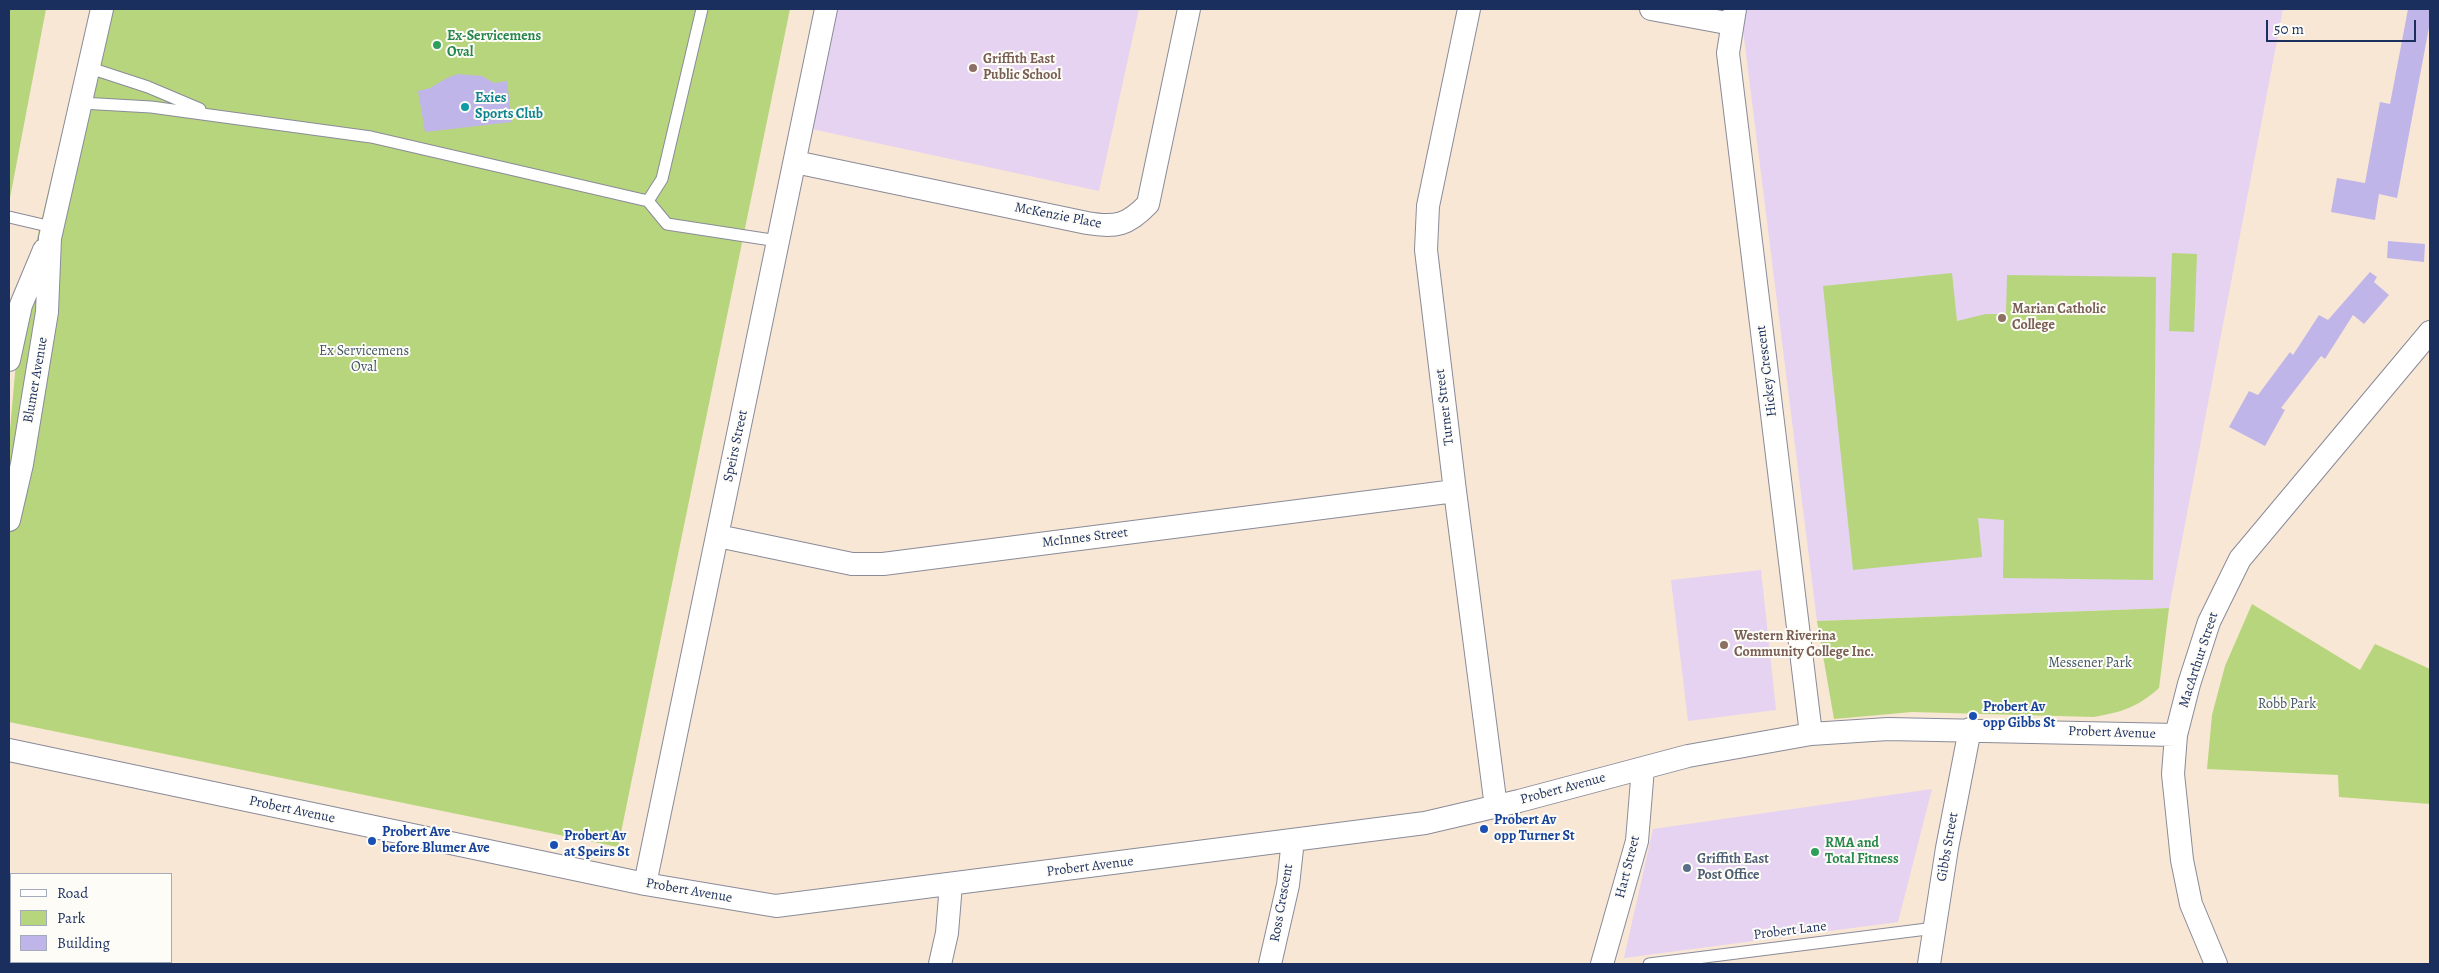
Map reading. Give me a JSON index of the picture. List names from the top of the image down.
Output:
{
  "streets": {
    "street": [
      "McKenzie Place",
      "Hickey Crescent",
      "Blumer Avenue",
      "Turner Street",
      "Speirs Street",
      "McInnes Street",
      "MacArthur Street",
      "Probert Avenue",
      "Gibbs Street",
      "Hart Street",
      "Ross Crescent"
    ],
    "lane": ["Probert Lane"]
  },
  "crossings": [
    ["McKenzie Place", "Speirs Street"],
    ["Hickey Crescent", "Probert Avenue"],
    ["Turner Street", "McInnes Street"],
    ["Turner Street", "Probert Avenue"],
    ["Speirs Street", "McInnes Street"],
    ["Speirs Street", "Probert Avenue"],
    ["MacArthur Street", "Probert Avenue"],
    ["Probert Avenue", "Gibbs Street"],
    ["Probert Avenue", "Hart Street"],
    ["Probert Avenue", "Ross Crescent"],
    ["Gibbs Street", "Probert Lane"]
  ],
  "parks": ["Ex Servicemens Oval", "Messener Park", "Robb Park"],
  "places": [
    "Ex-Servicemens Oval",
    "Griffith East Public School",
    "Exies Sports Club",
    "Marian Catholic College",
    "Western Riverina Community College Inc.",
    "Probert Av opp Gibbs St",
    "Probert Av opp Turner St",
    "Probert Ave before Blumer Ave",
    "Probert Av at Speirs St",
    "RMA and Total Fitness",
    "Griffith East Post Office"
  ],
  "legend": ["Road", "Park", "Building"],
  "scale_bar": "50 m"
}
